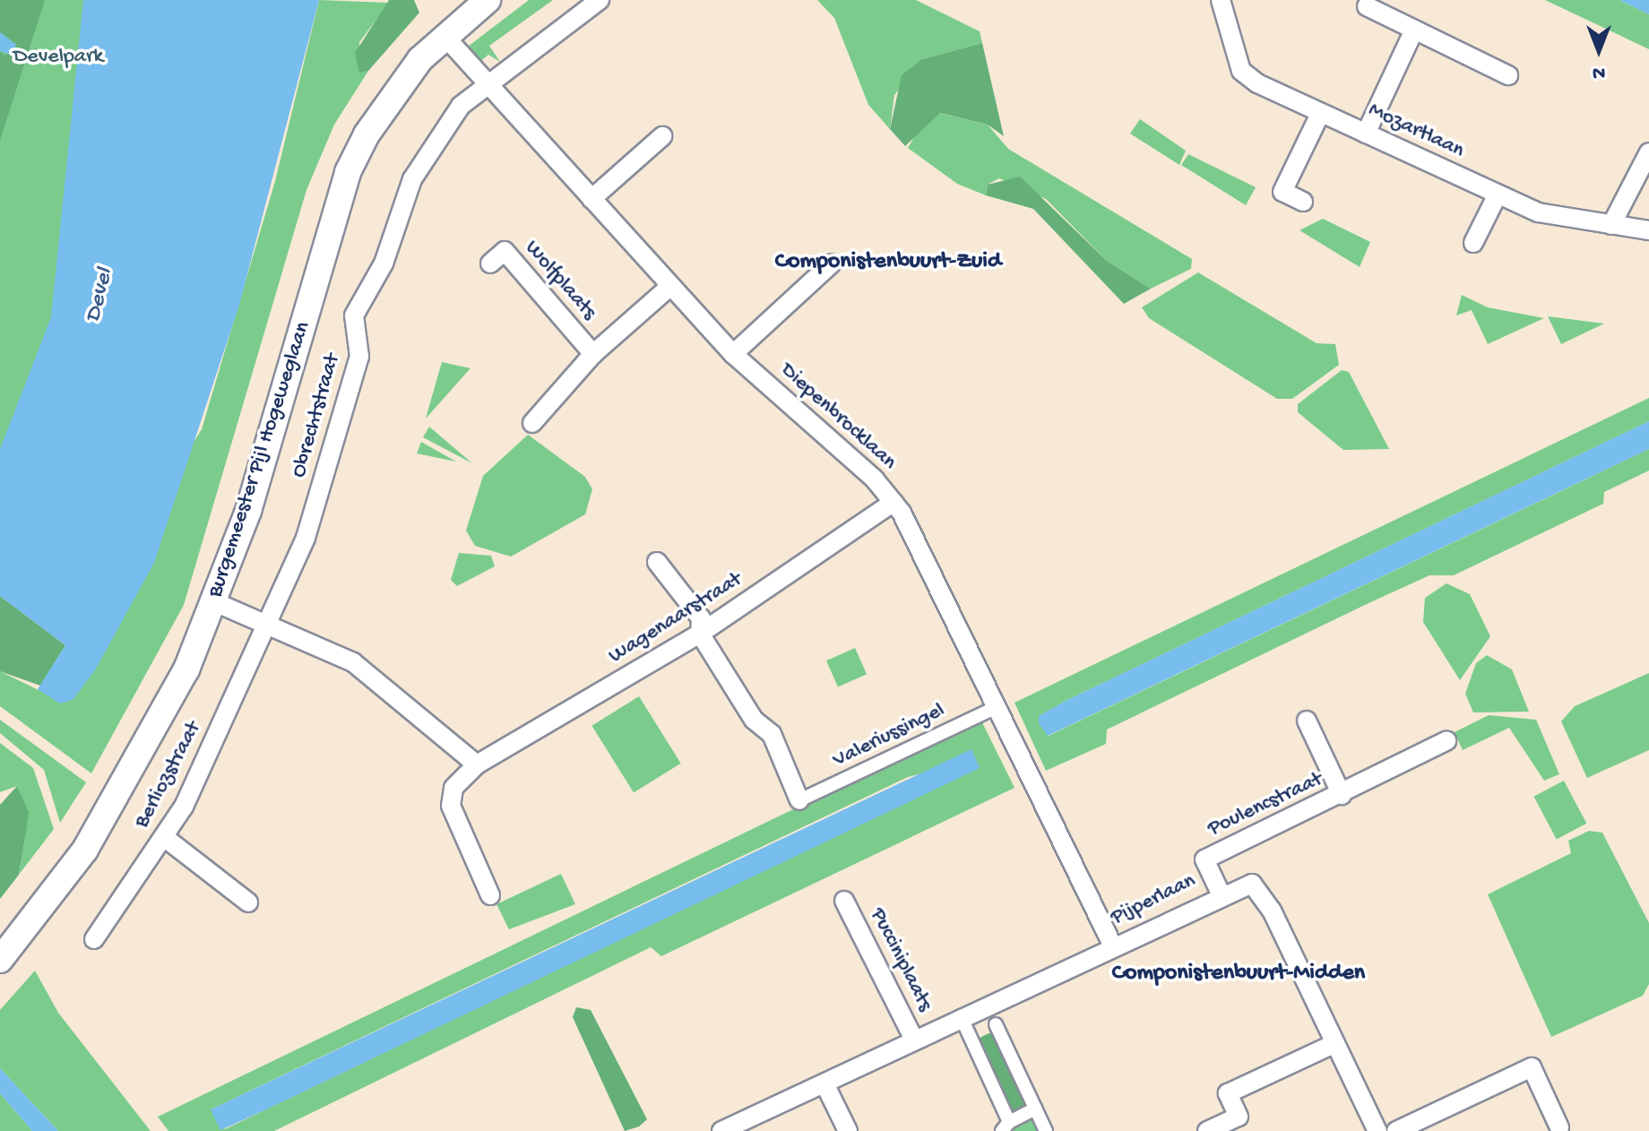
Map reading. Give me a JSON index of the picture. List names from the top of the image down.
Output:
{
  "streets": {
    "main road": ["Burgemeester Pijl Hogeweglaan"],
    "street": [
      "Mozartlaan",
      "Wolfplaats",
      "Obrechtstraat",
      "Diepenbrocklaan",
      "Wagenaarstraat",
      "Valeriussingel",
      "Berliozstraat",
      "Poulencstraat",
      "Pijperlaan",
      "Pucciniplaats"
    ]
  },
  "crossings": [
    ["Obrechtstraat", "Diepenbrocklaan"],
    ["Obrechtstraat", "Berliozstraat"],
    ["Diepenbrocklaan", "Burgemeester Pijl Hogeweglaan"],
    ["Diepenbrocklaan", "Wagenaarstraat"],
    ["Diepenbrocklaan", "Valeriussingel"],
    ["Diepenbrocklaan", "Pijperlaan"],
    ["Poulencstraat", "Pijperlaan"],
    ["Pijperlaan", "Pucciniplaats"]
  ],
  "districts": ["Componistenbuurt-Zuid", "Componistenbuurt-Midden"],
  "water": ["Devel"],
  "parks": ["Develpark"],
  "north": "bottom"
}
